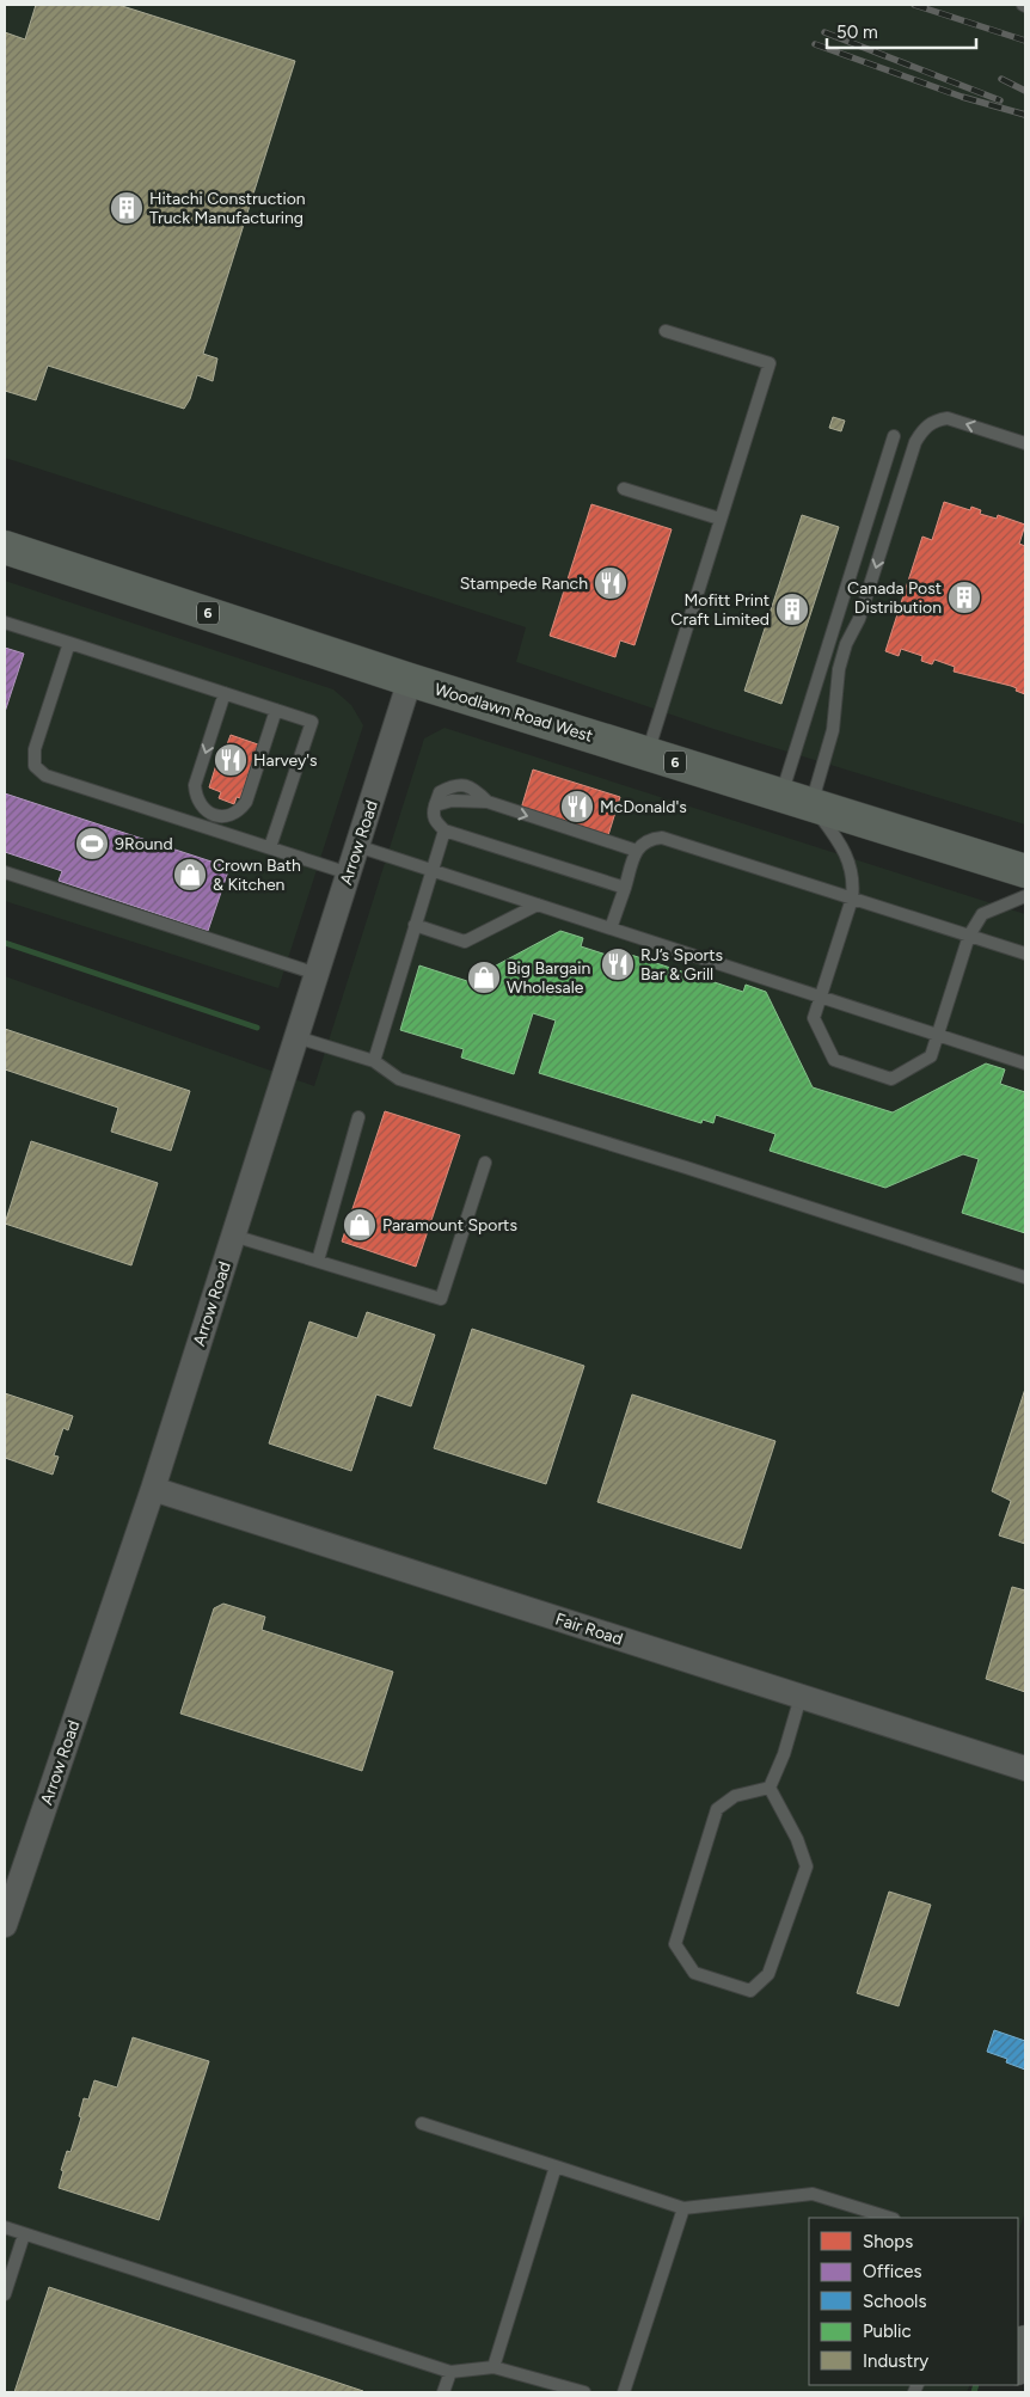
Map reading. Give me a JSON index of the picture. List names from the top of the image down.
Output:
{
  "streets": {
    "main road": ["6", "Woodlawn Road West"],
    "street": ["Arrow Road", "Fair Road"]
  },
  "crossings": [
    ["Woodlawn Road West", "Arrow Road"],
    ["Arrow Road", "Fair Road"]
  ],
  "places": {
    "building": ["Hitachi Construction Truck Manufacturing", "Canada Post Distribution", "Mofitt Print Craft Limited"],
    "restaurant": [
      "Stampede Ranch",
      "Harvey's",
      "McDonald's",
      "RJ’s Sports Bar & Grill"
    ],
    "sports": ["9Round"],
    "shop": ["Crown Bath & Kitchen", "Big Bargain Wholesale", "Paramount Sports"]
  },
  "legend": [
    "Shops",
    "Offices",
    "Schools",
    "Public",
    "Industry"
  ],
  "scale_bar": "50 m"
}
